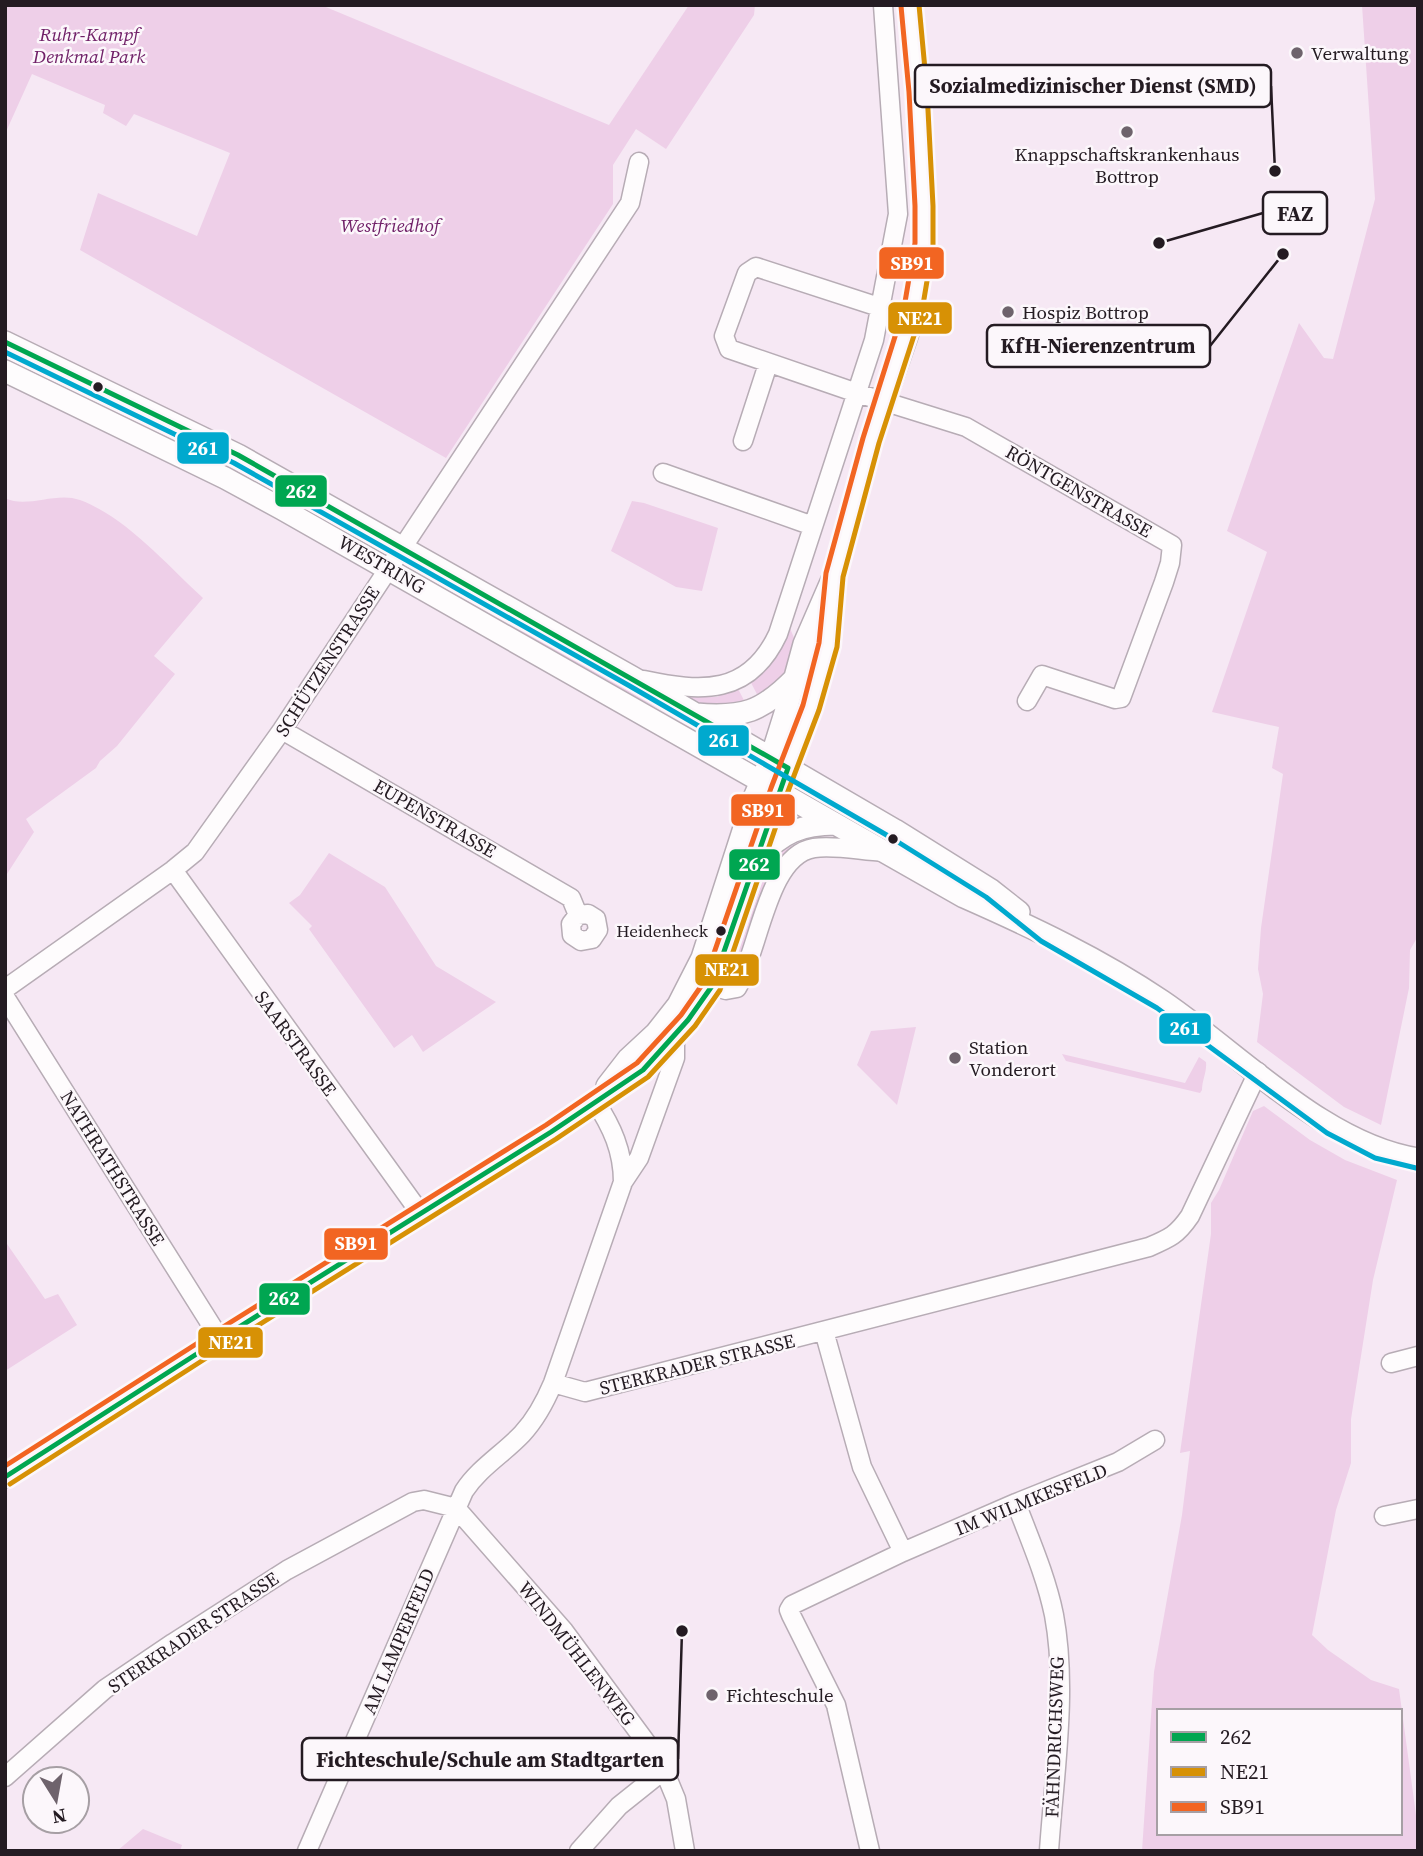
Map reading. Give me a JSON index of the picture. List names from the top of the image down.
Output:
{
  "streets": {
    "main road": ["WESTRING"],
    "street": [
      "RÖNTGENSTRASSE",
      "SCHÜTZENSTRASSE",
      "EUPENSTRASSE",
      "SAARSTRASSE",
      "NATHRATHSTRASSE",
      "STERKRADER STRASSE",
      "IM WILMKESFELD",
      "AM LAMPERFELD",
      "WINDMÜHLENWEG",
      "FÄHNDRICHSWEG"
    ]
  },
  "crossings": [
    ["WESTRING", "SCHÜTZENSTRASSE"],
    ["WESTRING", "STERKRADER STRASSE"],
    ["SCHÜTZENSTRASSE", "EUPENSTRASSE"],
    ["SCHÜTZENSTRASSE", "SAARSTRASSE"],
    ["STERKRADER STRASSE", "AM LAMPERFELD"],
    ["STERKRADER STRASSE", "WINDMÜHLENWEG"],
    ["IM WILMKESFELD", "FÄHNDRICHSWEG"],
    ["AM LAMPERFELD", "WINDMÜHLENWEG"]
  ],
  "parks": ["Ruhr-Kampf Denkmal Park", "Westfriedhof"],
  "places": [
    "Verwaltung",
    "Knappschaftskrankenhaus Bottrop",
    "Sozialmedizinischer Dienst (SMD)",
    "FAZ",
    "KfH-Nierenzentrum",
    "Hospiz Bottrop",
    "Heidenheck",
    "Station Vonderort",
    "Fichteschule/Schule am Stadtgarten",
    "Fichteschule"
  ],
  "lines": [
    "transit line NE21",
    "transit line SB91",
    "transit line 262",
    "transit line 261"
  ],
  "legend": ["262", "NE21", "SB91"],
  "north": "bottom"
}
